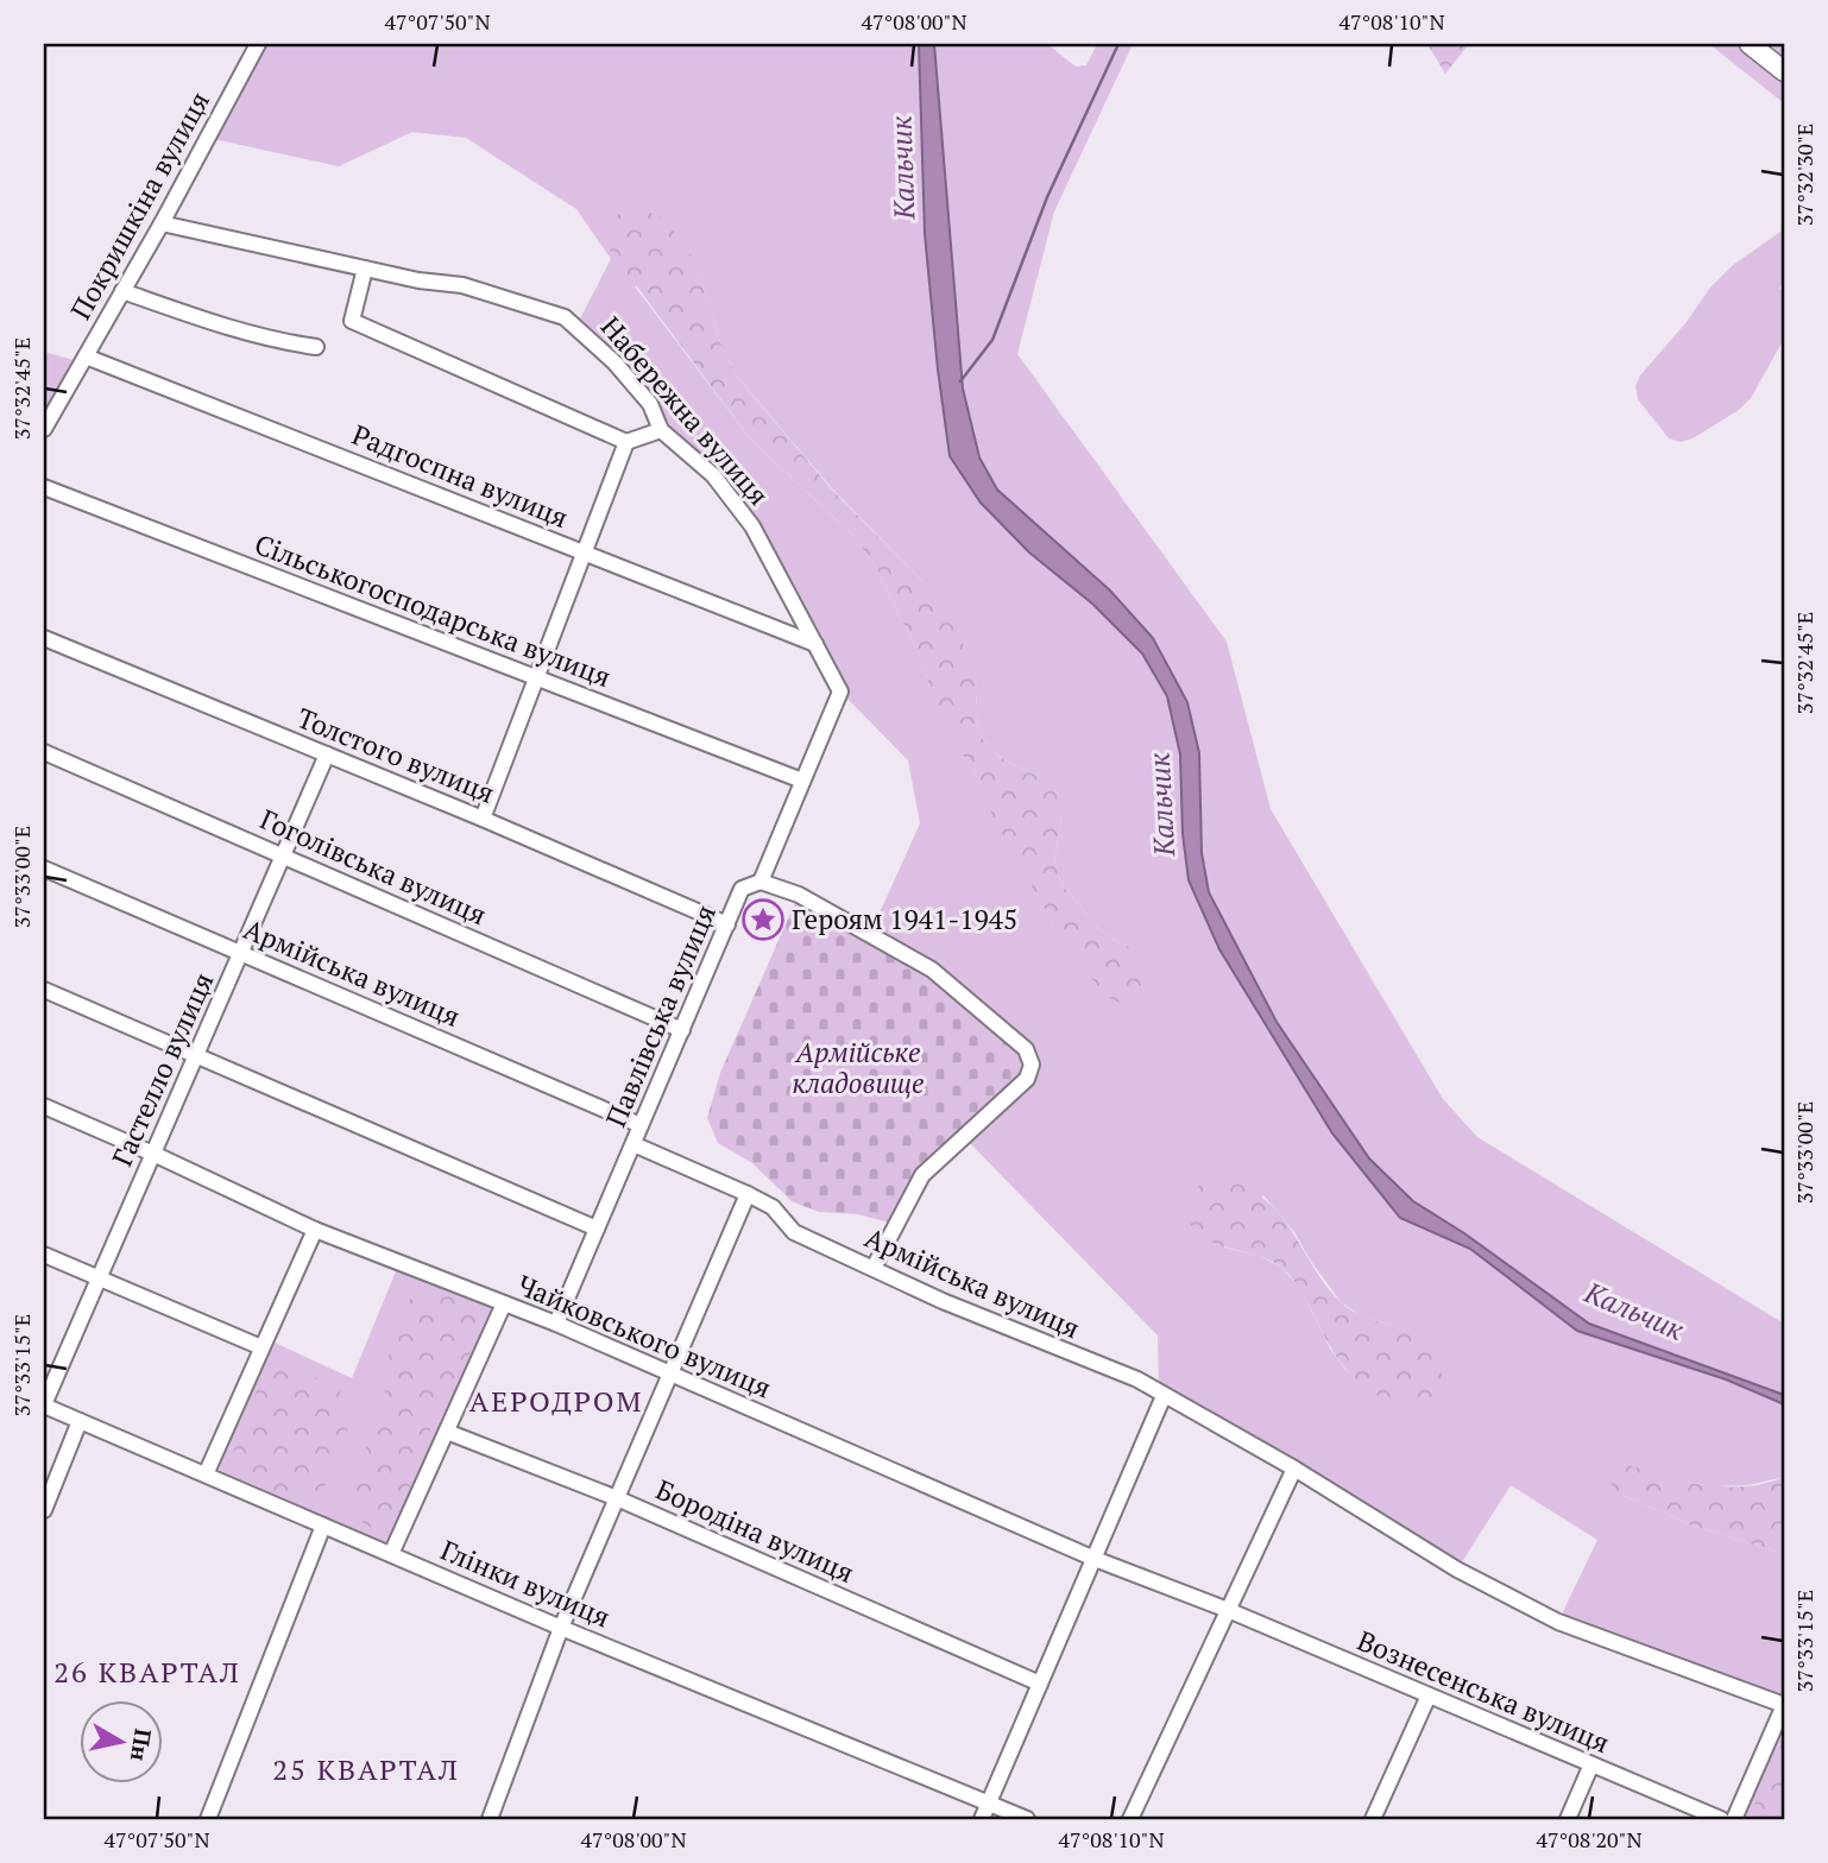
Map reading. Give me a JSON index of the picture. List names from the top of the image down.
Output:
{
  "streets": {
    "street": [
      "Покришкіна вулиця",
      "Набережна вулиця",
      "Радгоспна вулиця",
      "Сільськогосподарська вулиця",
      "Толстого вулиця",
      "Гоголівська вулиця",
      "Армійська вулиця",
      "Павлівська вулиця",
      "Гастелло вулиця",
      "Чайковського вулиця",
      "Бородіна вулиця",
      "Глінки вулиця",
      "Вознесенська вулиця"
    ]
  },
  "crossings": [
    ["Покришкіна вулиця", "Набережна вулиця"],
    ["Покришкіна вулиця", "Радгоспна вулиця"],
    ["Набережна вулиця", "Радгоспна вулиця"],
    ["Набережна вулиця", "Павлівська вулиця"],
    ["Сільськогосподарська вулиця", "Павлівська вулиця"],
    ["Толстого вулиця", "Павлівська вулиця"],
    ["Толстого вулиця", "Гастелло вулиця"],
    ["Гоголівська вулиця", "Павлівська вулиця"],
    ["Гоголівська вулиця", "Гастелло вулиця"],
    ["Армійська вулиця", "Павлівська вулиця"],
    ["Армійська вулиця", "Гастелло вулиця"],
    ["Павлівська вулиця", "Чайковського вулиця"],
    ["Гастелло вулиця", "Чайковського вулиця"],
    ["Гастелло вулиця", "Глінки вулиця"],
    ["Чайковського вулиця", "Вознесенська вулиця"]
  ],
  "districts": ["АЕРОДРОМ", "26 КВАРТАЛ", "25 КВАРТАЛ"],
  "water": ["Кальчик"],
  "parks": ["Армійське кладовище"],
  "places": {
    "place": ["Героям 1941-1945"]
  },
  "north": "right",
  "coordinates": [
    "47°07'50\"N",
    "47°08'00\"N",
    "47°08'10\"N",
    "37°32'30\"E",
    "37°32'45\"E",
    "37°33'00\"E",
    "37°33'15\"E",
    "47°08'20\"N"
  ]
}
